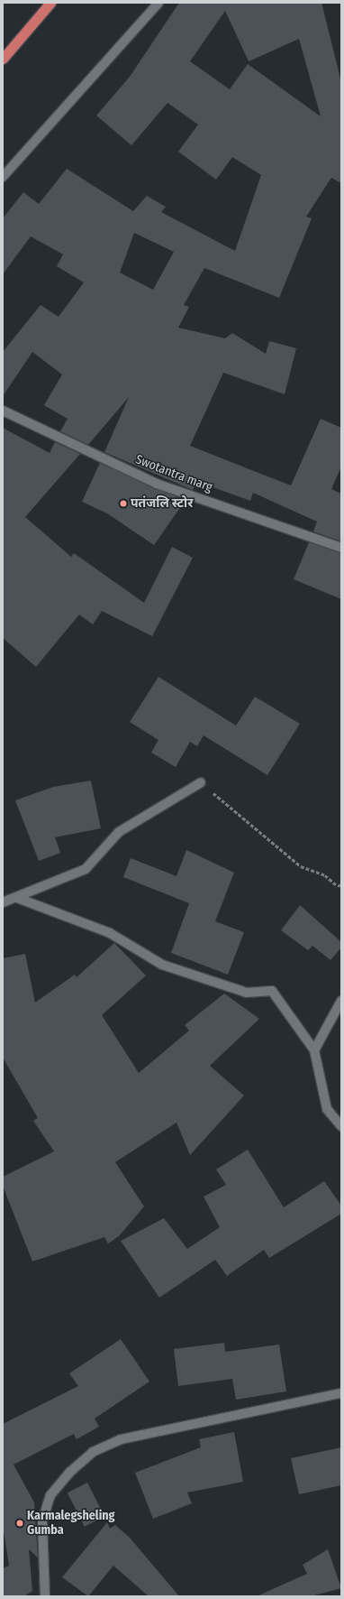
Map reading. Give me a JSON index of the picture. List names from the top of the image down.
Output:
{
  "streets": {
    "street": ["Swotantra marg"]
  },
  "places": ["पतंजलि स्टोर", "Karmalegsheling Gumba"]
}
